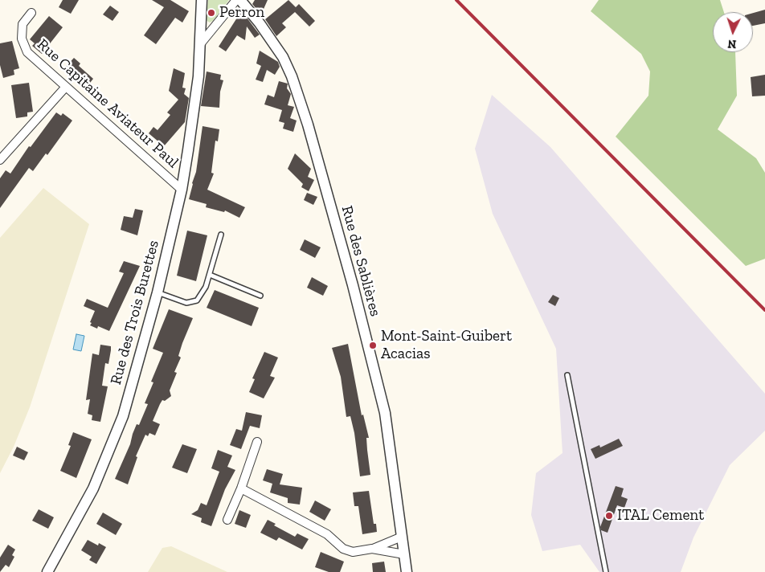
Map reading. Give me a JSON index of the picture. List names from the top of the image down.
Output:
{
  "streets": {
    "street": ["Rue Capitaine Aviateur Paul", "Rue des Sablières", "Rue des Trois Burettes"]
  },
  "crossings": [
    ["Rue Capitaine Aviateur Paul", "Rue des Trois Burettes"]
  ],
  "places": ["Perron", "Mont-Saint-Guibert Acacias", "ITAL Cement"],
  "north": "bottom"
}
